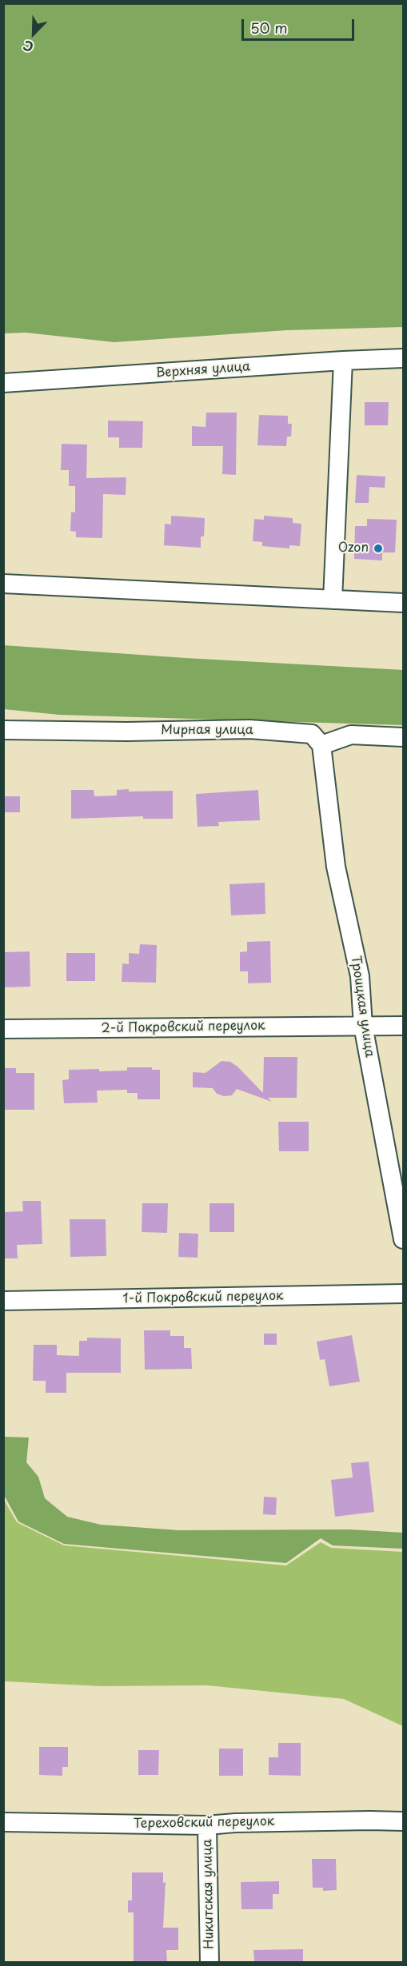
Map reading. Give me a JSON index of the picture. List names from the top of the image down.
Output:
{
  "streets": {
    "street": [
      "Верхняя улица",
      "Мирная улица",
      "Троицкая улица",
      "2-й Покровский переулок",
      "1-й Покровский переулок",
      "Тереховский переулок",
      "Никитская улица"
    ]
  },
  "crossings": [
    ["Мирная улица", "Троицкая улица"],
    ["Троицкая улица", "2-й Покровский переулок"],
    ["Тереховский переулок", "Никитская улица"]
  ],
  "places": ["Ozon"],
  "scale_bar": "50 m",
  "north": "bottom left"
}
